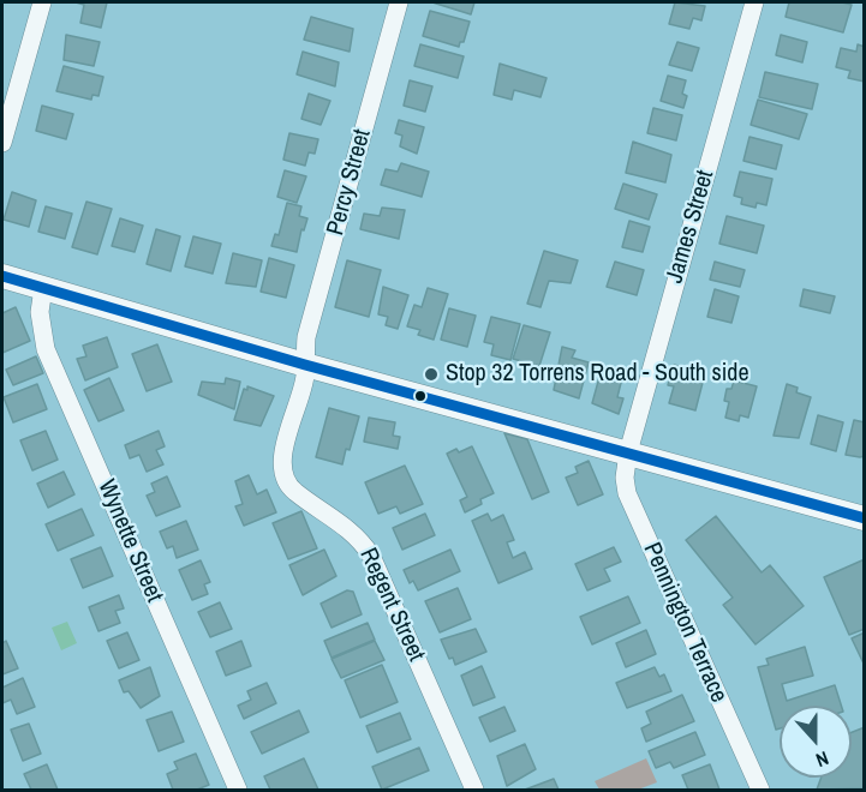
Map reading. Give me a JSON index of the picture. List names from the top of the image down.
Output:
{
  "streets": {
    "street": [
      "Percy Street",
      "James Street",
      "Wynette Street",
      "Regent Street",
      "Pennington Terrace"
    ]
  },
  "crossings": [
    ["Percy Street", "Regent Street"],
    ["James Street", "Pennington Terrace"]
  ],
  "places": ["Stop 32 Torrens Road - South side"],
  "north": "bottom"
}
